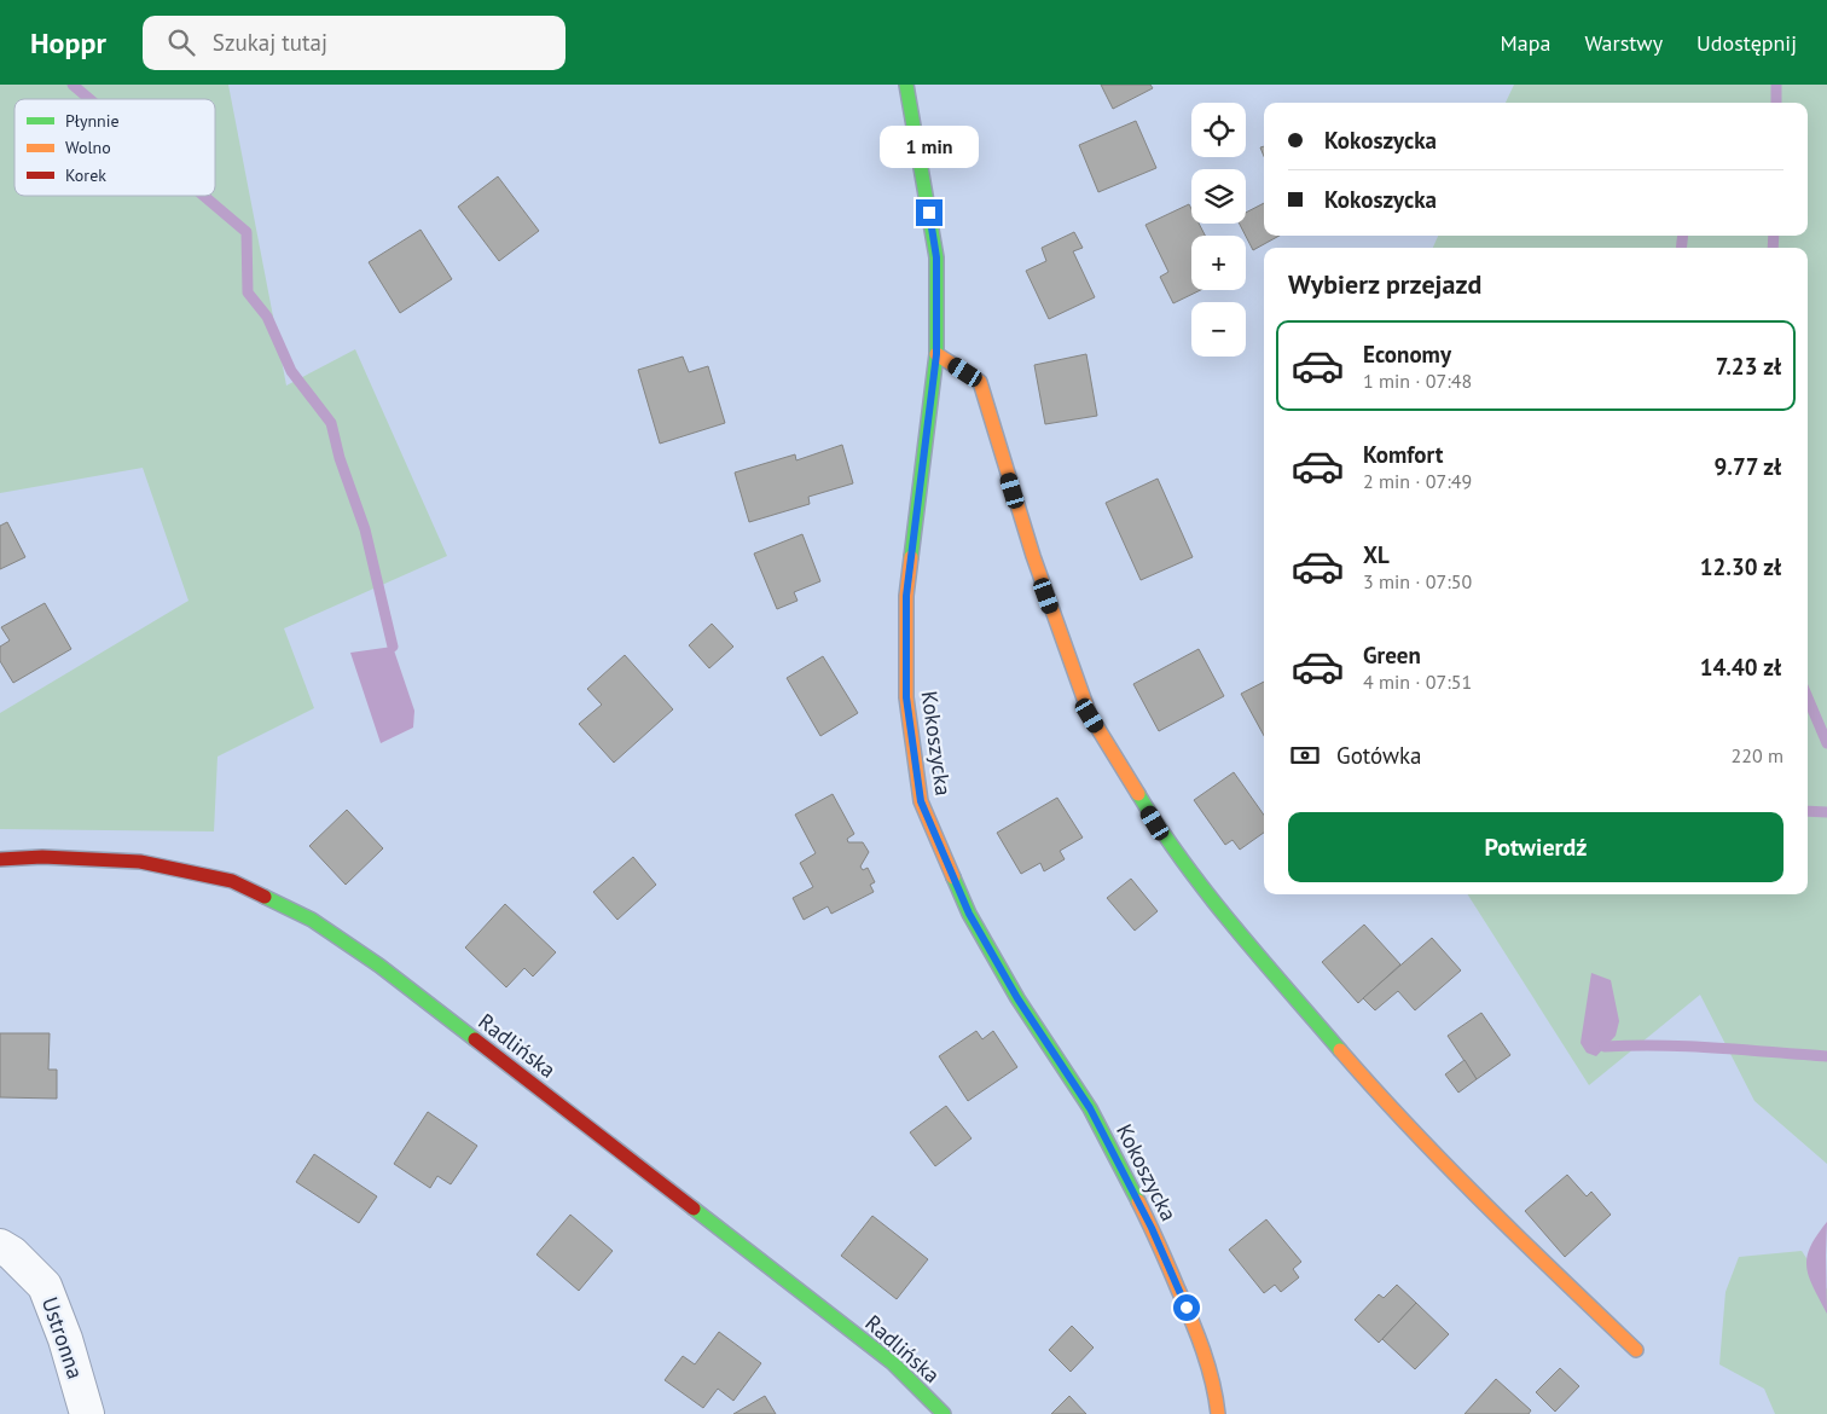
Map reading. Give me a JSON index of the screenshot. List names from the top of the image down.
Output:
{
  "streets": {
    "street": ["Kokoszycka", "Radlińska", "Ustronna"]
  },
  "legend": ["Płynnie", "Wolno", "Korek"],
  "page": {
    "header": "Hoppr",
    "search": "Szukaj tutaj",
    "nav": ["Mapa", "Warstwy", "Udostępnij"],
    "map_buttons": ["+", "−"],
    "banner": ["Kokoszycka", "Kokoszycka"],
    "bubble": "1 min",
    "heading": "Wybierz przejazd",
    "list": [
      {
        "name": "Economy",
        "note": "1 min · 07:48",
        "value": "7.23 zł"
      },
      {
        "name": "Komfort",
        "note": "2 min · 07:49",
        "value": "9.77 zł"
      },
      {
        "name": "XL",
        "note": "3 min · 07:50",
        "value": "12.30 zł"
      },
      {
        "name": "Green",
        "note": "4 min · 07:51",
        "value": "14.40 zł"
      }
    ],
    "pay": ["Gotówka", "220 m"],
    "buttons": "Potwierdź"
  }
}
